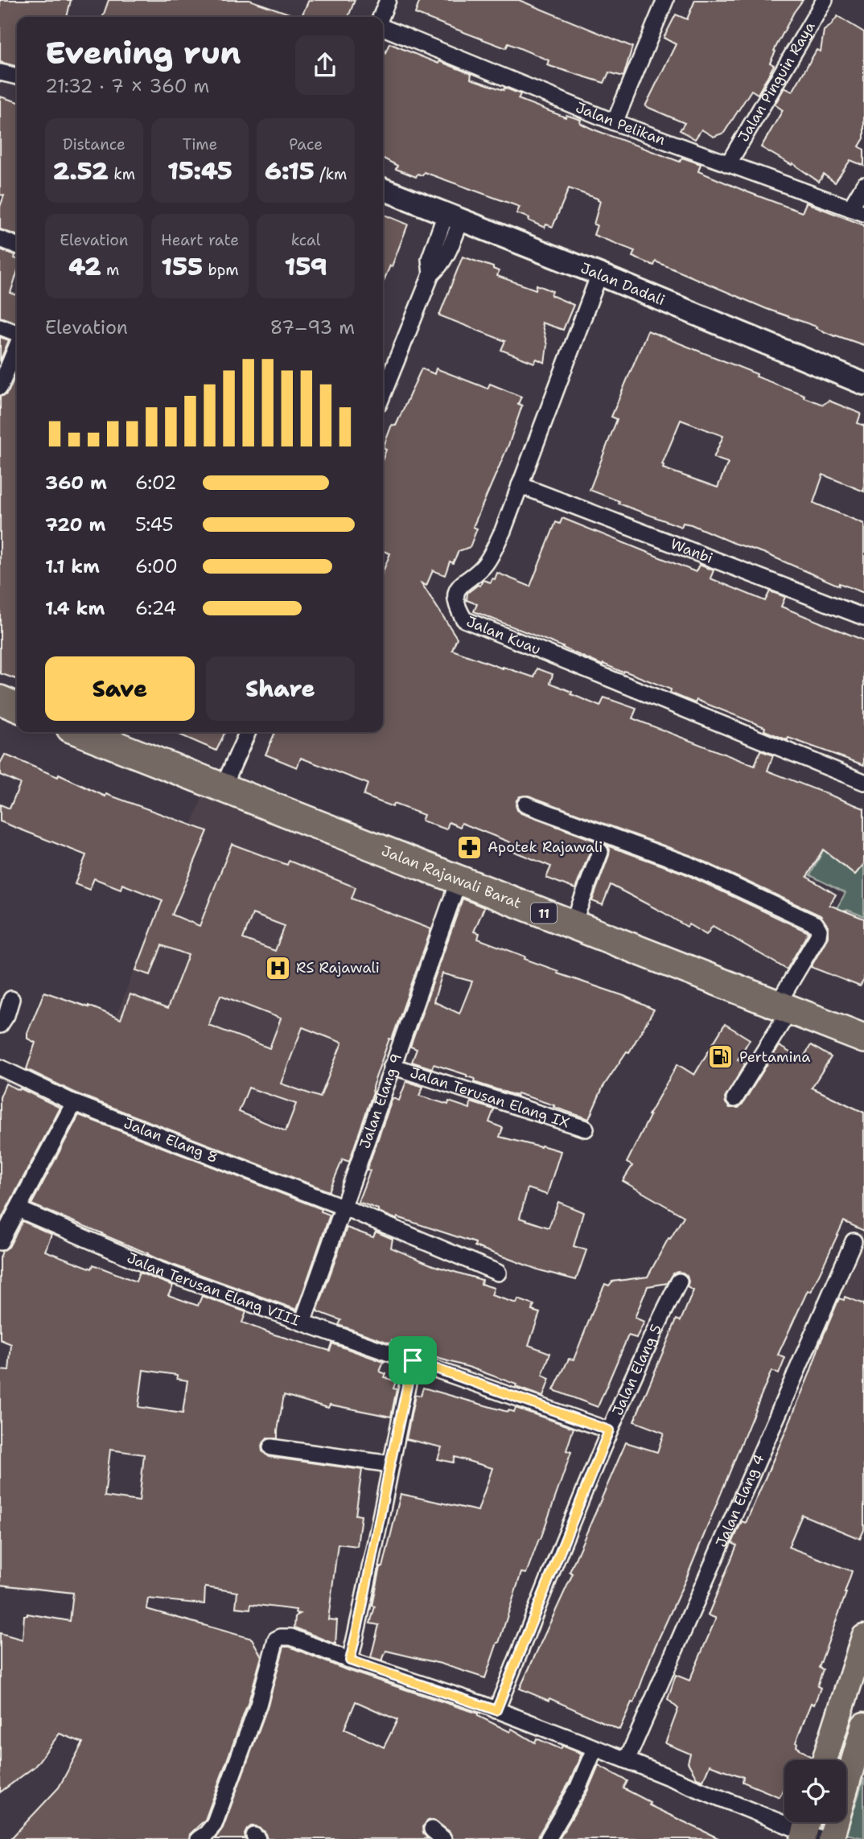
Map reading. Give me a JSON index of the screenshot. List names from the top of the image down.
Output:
{
  "streets": {
    "highway": ["Jalan Rajawali Barat", "11"],
    "street": [
      "Jalan Pinguin Raya",
      "Jalan Pelikan",
      "Jalan Dadali",
      "Wanbi",
      "Jalan Kuau",
      "Jalan Terusan Elang IX",
      "Jalan Elang 9",
      "Jalan Elang 8",
      "Jalan Terusan Elang VIII",
      "Jalan Elang 5",
      "Jalan Elang 4"
    ]
  },
  "crossings": [
    ["Jalan Pinguin Raya", "Jalan Pelikan"],
    ["Jalan Dadali", "Jalan Kuau"],
    ["Wanbi", "Jalan Kuau"],
    ["Jalan Rajawali Barat", "Jalan Elang 9"],
    ["Jalan Terusan Elang IX", "Jalan Elang 9"],
    ["Jalan Elang 9", "Jalan Elang 8"],
    ["Jalan Elang 9", "Jalan Terusan Elang VIII"],
    ["Jalan Terusan Elang VIII", "Jalan Elang 5"]
  ],
  "places": {
    "pharmacy": ["Apotek Rajawali"],
    "hospital": ["RS Rajawali"],
    "fuel station": ["Pertamina"]
  },
  "page": {
    "heading": ["Evening run", "21:32 · 7 × 360 m"],
    "stats": [
      ["Distance", "2.52 km"],
      ["Time", "15:45"],
      ["Pace", "6:15 /km"],
      ["Elevation", "42 m"],
      ["Heart rate", "155 bpm"],
      ["kcal", "159"]
    ],
    "chart": ["Elevation", "87–93 m"],
    "list": [
      {
        "name": "360 m",
        "note": "6:02"
      },
      {
        "name": "720 m",
        "note": "5:45"
      },
      {
        "name": "1.1 km",
        "note": "6:00"
      },
      {
        "name": "1.4 km",
        "note": "6:24"
      }
    ],
    "buttons": ["Save", "Share"]
  }
}
